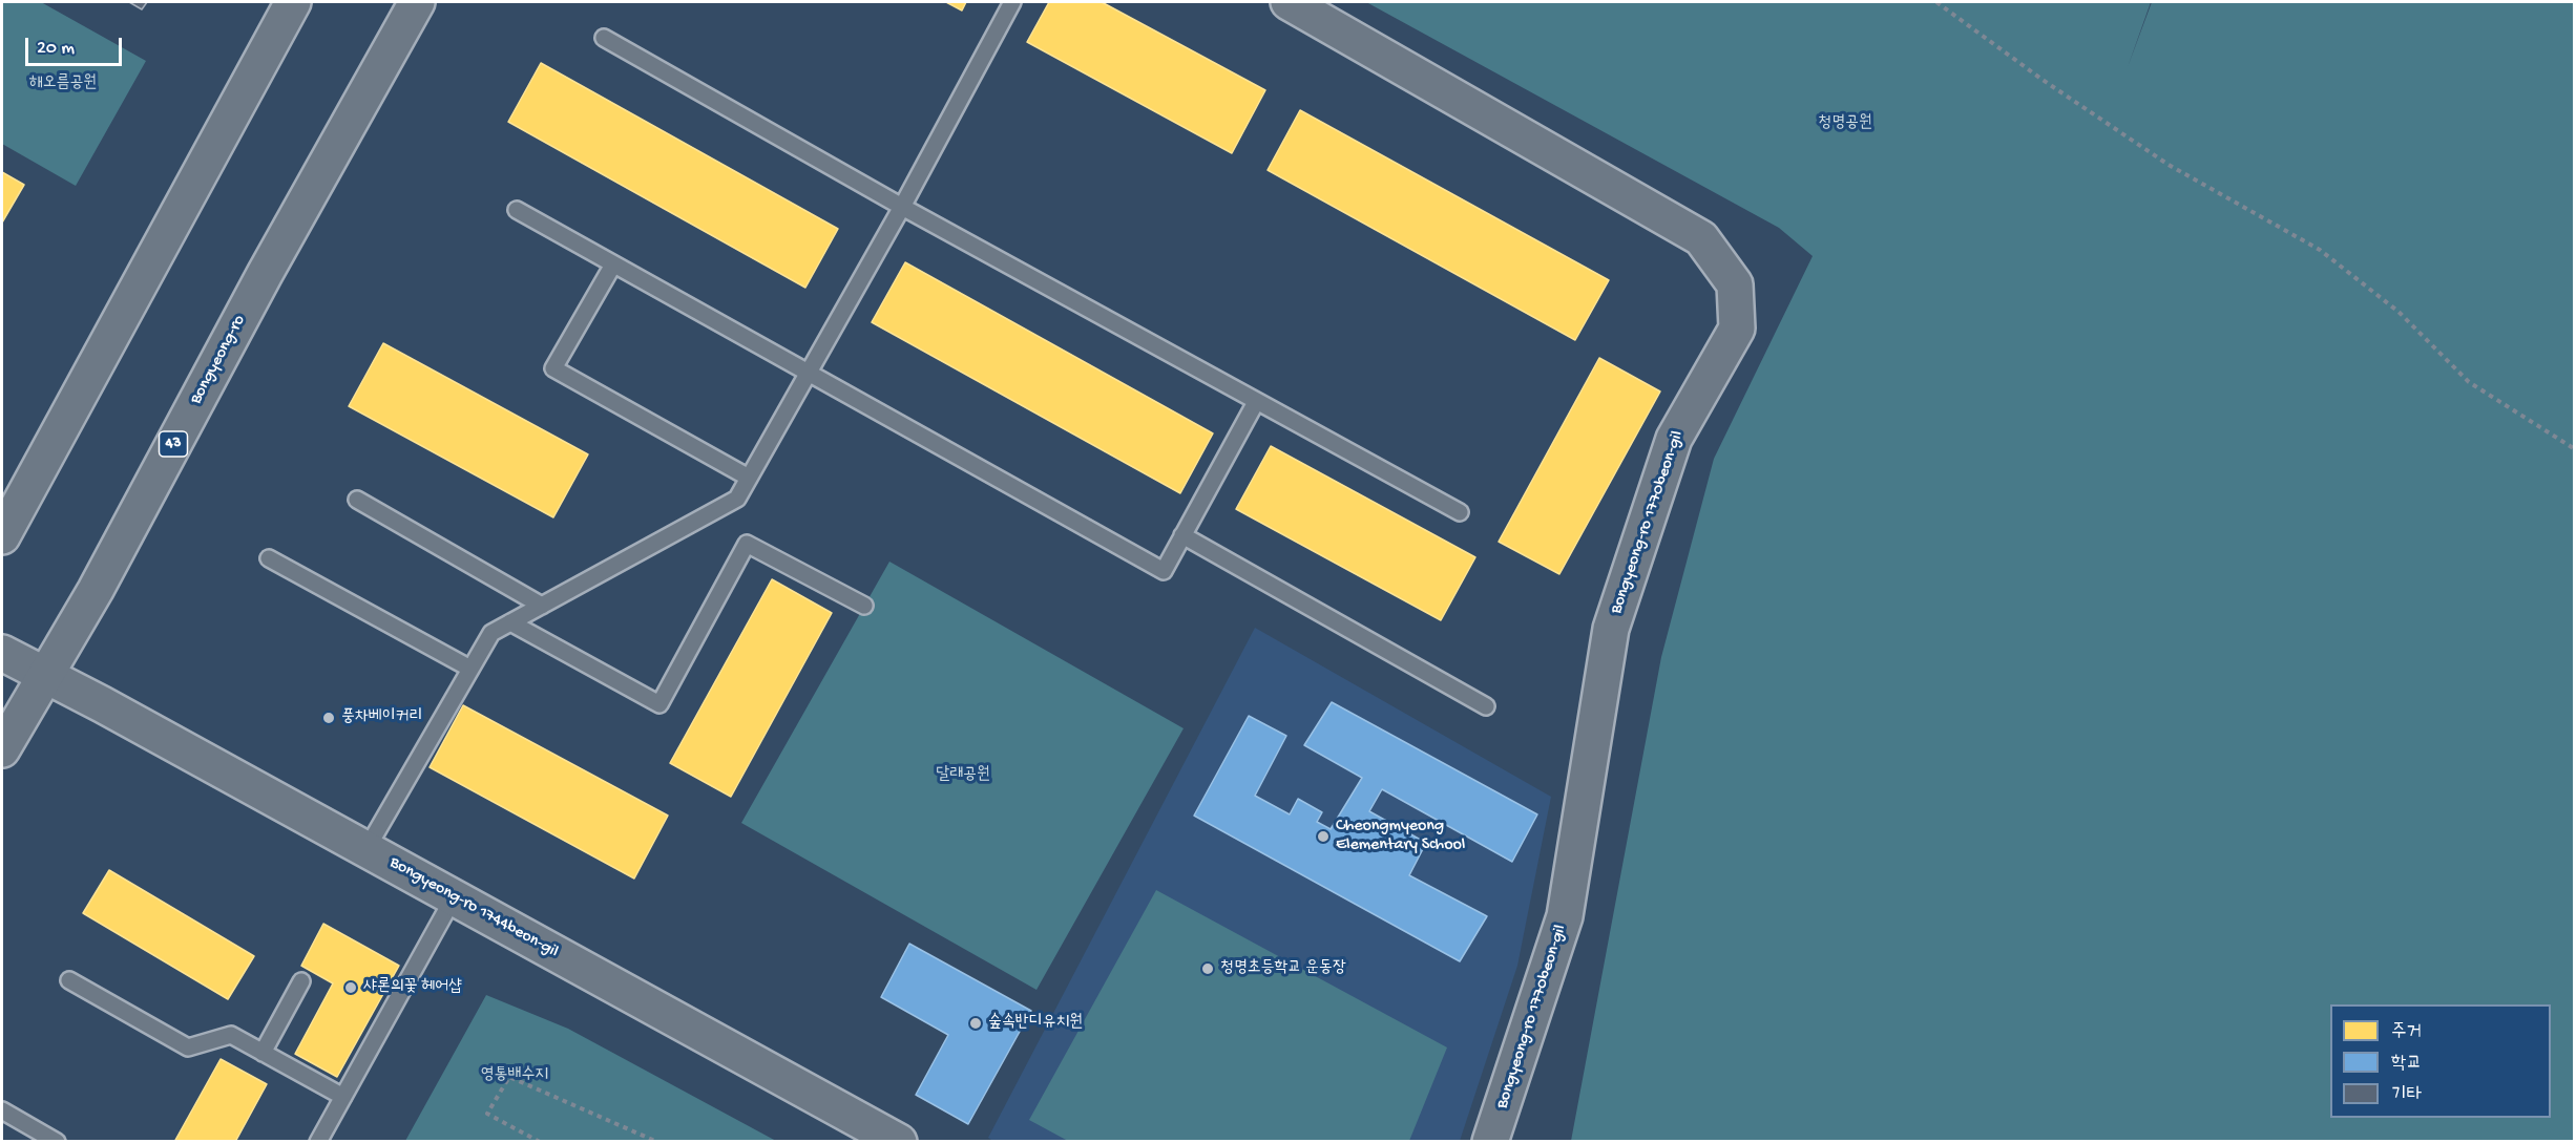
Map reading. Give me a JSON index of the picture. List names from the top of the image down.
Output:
{
  "streets": {
    "street": [
      "Bongyeong-ro",
      "43",
      "Bongyeong-ro 1770beon-gil",
      "Bongyeong-ro 1744beon-gil"
    ]
  },
  "crossings": [
    ["Bongyeong-ro", "Bongyeong-ro 1744beon-gil"]
  ],
  "parks": [
    "해오름공원",
    "청명공원",
    "달래공원",
    "영통배수지"
  ],
  "places": [
    "풍차베이커리",
    "Cheongmyeong Elementary School",
    "청명초등학교 운동장",
    "샤론의꽃 헤어샵",
    "숲속반디유치원"
  ],
  "legend": ["주거", "학교", "기타"],
  "scale_bar": "20 m"
}
